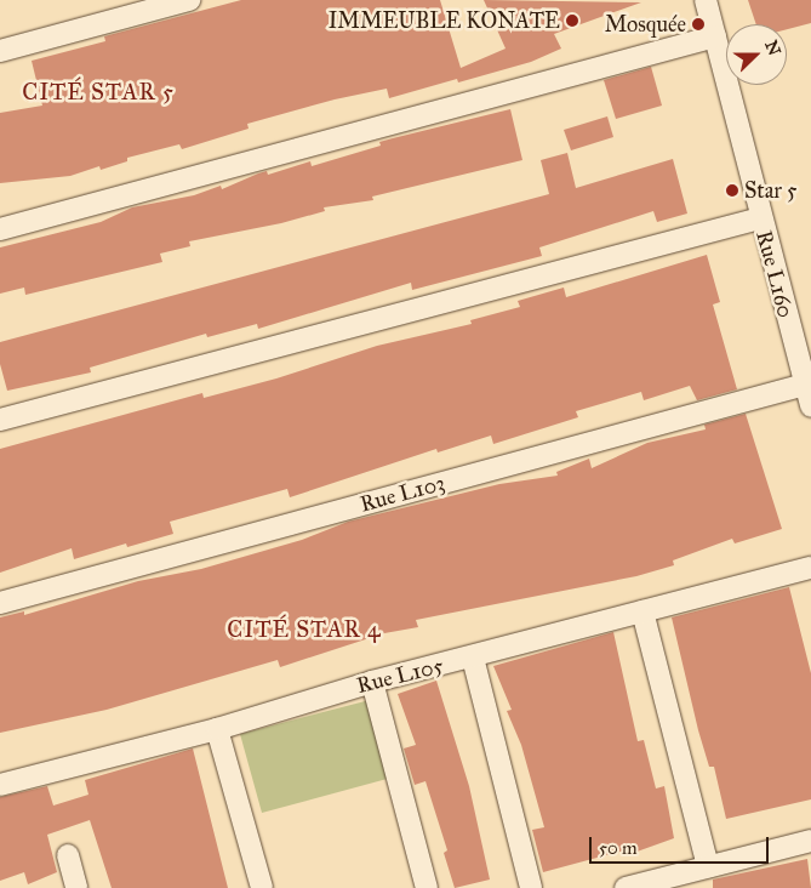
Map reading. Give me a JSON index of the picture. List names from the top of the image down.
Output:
{
  "streets": {
    "street": ["Rue L160", "Rue L103", "Rue L105"]
  },
  "crossings": [
    ["Rue L160", "Rue L103"]
  ],
  "districts": ["CITÉ STAR 5", "CITÉ STAR 4"],
  "places": ["IMMEUBLE KONATE", "Mosquée", "Star 5"],
  "scale_bar": "50 m",
  "north": "right"
}
